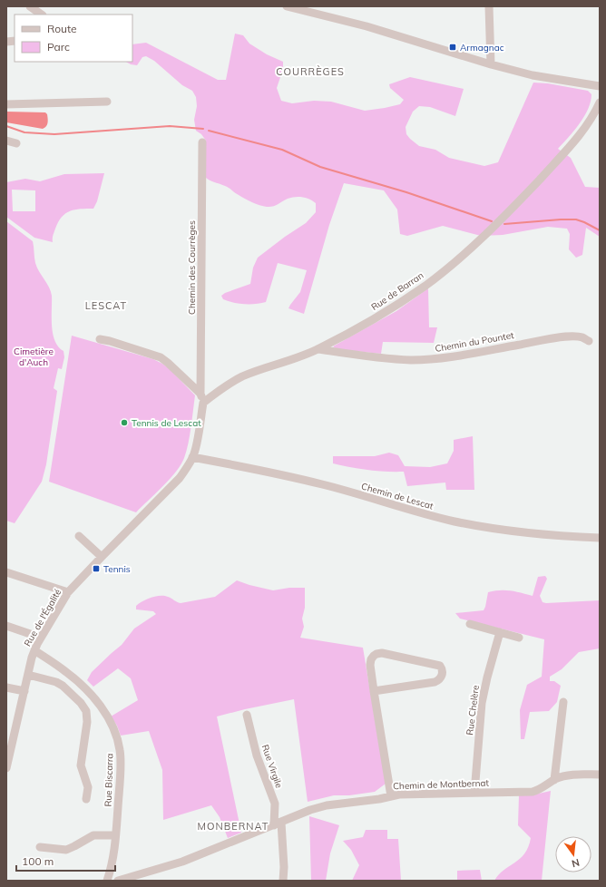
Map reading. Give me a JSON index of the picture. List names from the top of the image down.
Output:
{
  "streets": {
    "street": [
      "Chemin des Courrèges",
      "Rue de Barran",
      "Chemin du Pountet",
      "Chemin de Lescat",
      "Rue de l'Égalité",
      "Rue Chelère",
      "Rue Virgile",
      "Rue Biscarra",
      "Chemin de Montbernat"
    ]
  },
  "crossings": [
    ["Rue de Barran", "Chemin du Pountet"],
    ["Chemin de Lescat", "Rue de l'Égalité"],
    ["Rue de l'Égalité", "Rue Biscarra"],
    ["Rue Chelère", "Chemin de Montbernat"],
    ["Rue Virgile", "Chemin de Montbernat"]
  ],
  "districts": ["COURRÈGES", "LESCAT", "MONBERNAT"],
  "parks": ["Cimetière d'Auch"],
  "places": {
    "transit": ["Armagnac", "Tennis"],
    "other": ["Tennis de Lescat"]
  },
  "legend": ["Route", "Parc"],
  "scale_bar": "100 m",
  "north": "bottom"
}
